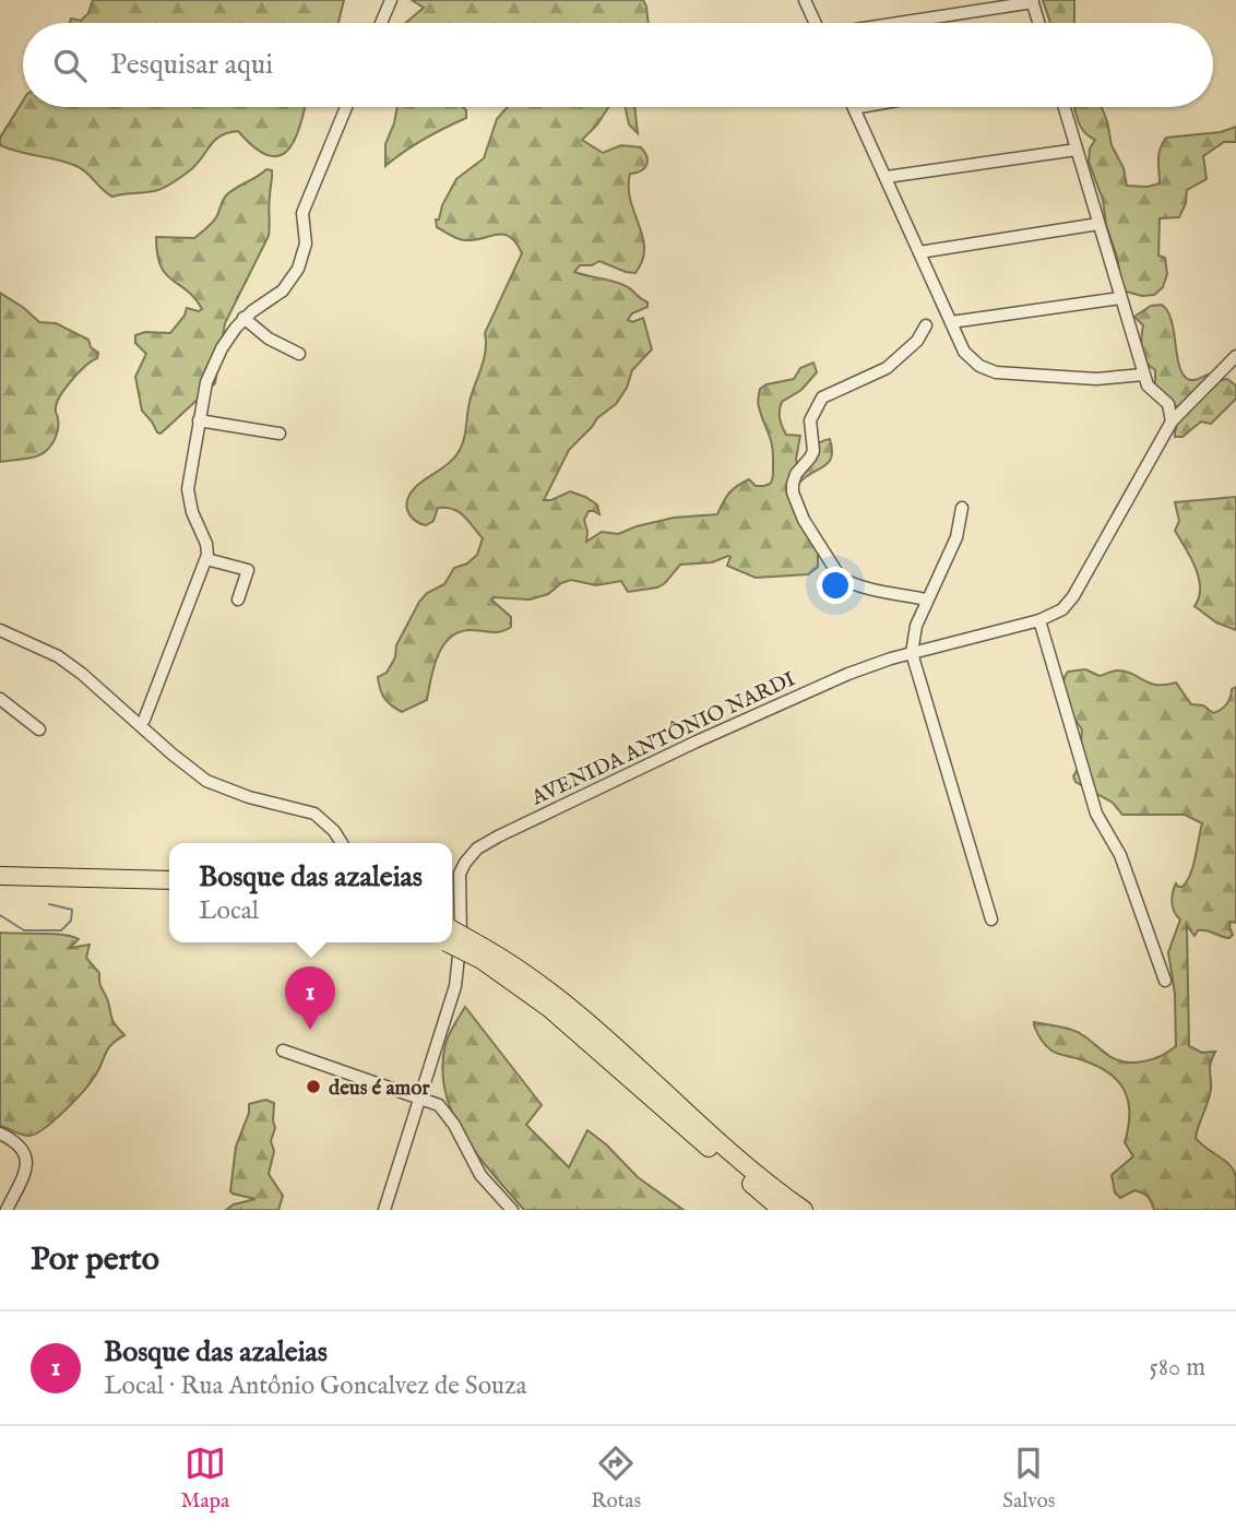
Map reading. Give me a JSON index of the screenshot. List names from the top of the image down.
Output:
{
  "streets": {
    "street": ["AVENIDA ANTÔNIO NARDI"]
  },
  "places": ["deus é amor"],
  "page": {
    "search": "Pesquisar aqui",
    "popup": ["Bosque das azaleias", "Local"],
    "pins": "1",
    "heading": "Por perto",
    "list": [
      {
        "mark": "1",
        "name": "Bosque das azaleias",
        "note": "Local · Rua Antônio Goncalvez de Souza",
        "value": "580 m"
      }
    ],
    "nav": ["Mapa", "Rotas", "Salvos"]
  }
}
